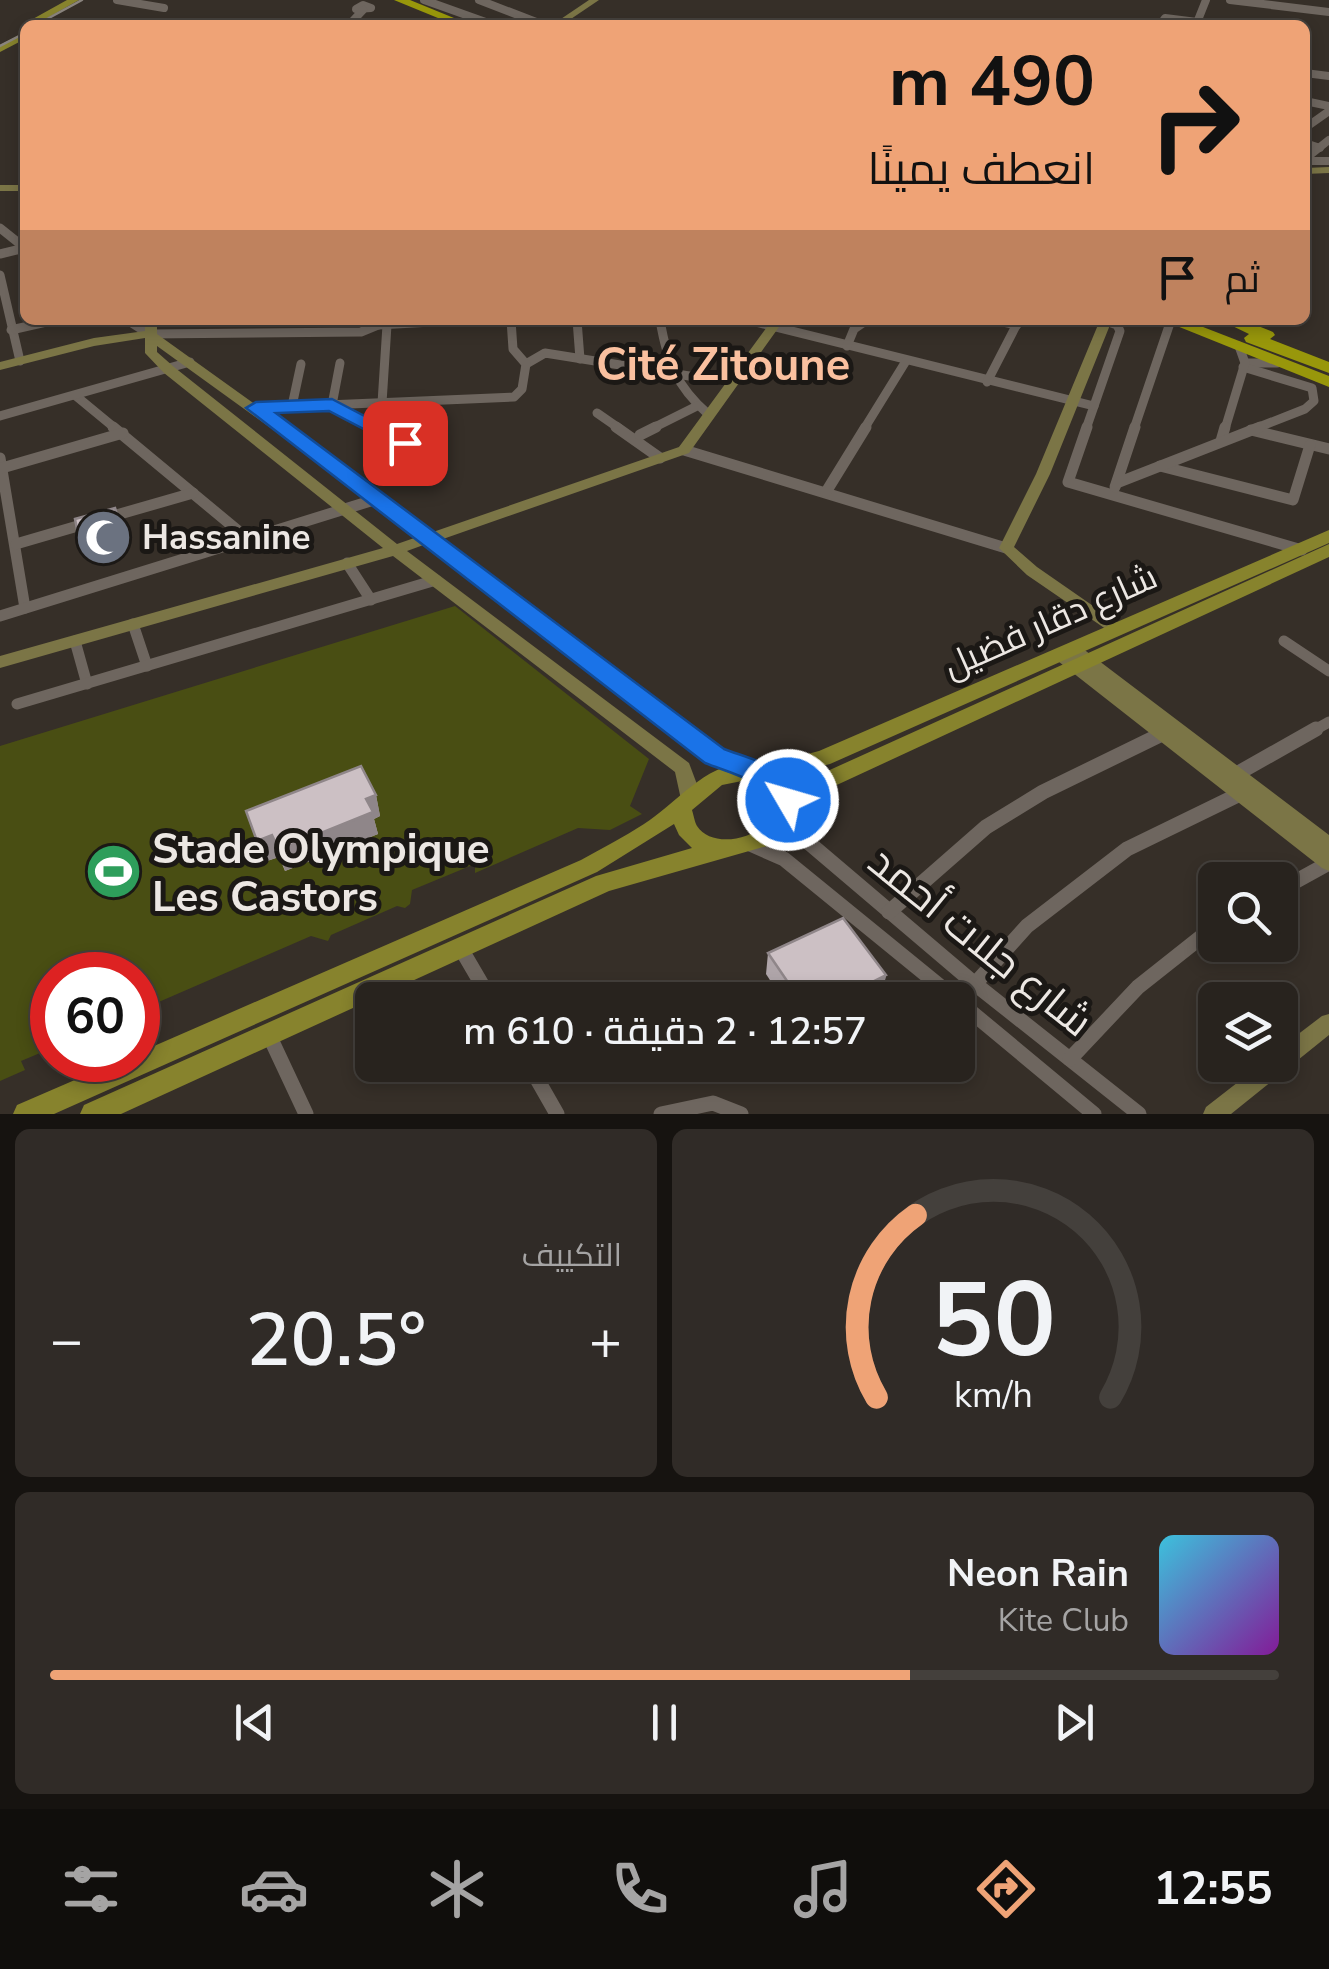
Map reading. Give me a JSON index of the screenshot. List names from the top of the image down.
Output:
{
  "streets": {
    "main road": ["شارع دقار فضيل"],
    "street": ["شارع جلات أحمد"]
  },
  "crossings": [
    ["شارع دقار فضيل", "شارع جلات أحمد"]
  ],
  "districts": ["Cité Zitoune"],
  "places": {
    "mosque": ["Hassanine"],
    "sports": ["Stade Olympique Les Castors"]
  },
  "page": {
    "turn": ["490 m", "انعطف يمينًا"],
    "then": "ثم",
    "limit": "60",
    "trip": "12:57 · 2 دقيقة · 610 m",
    "tile": "التكييف",
    "heat": ["−", "20.5°", "+"],
    "song": ["Neon Rain", "Kite Club"],
    "tabs": "12:55",
    "gauge": ["50", "km/h"]
  }
}
